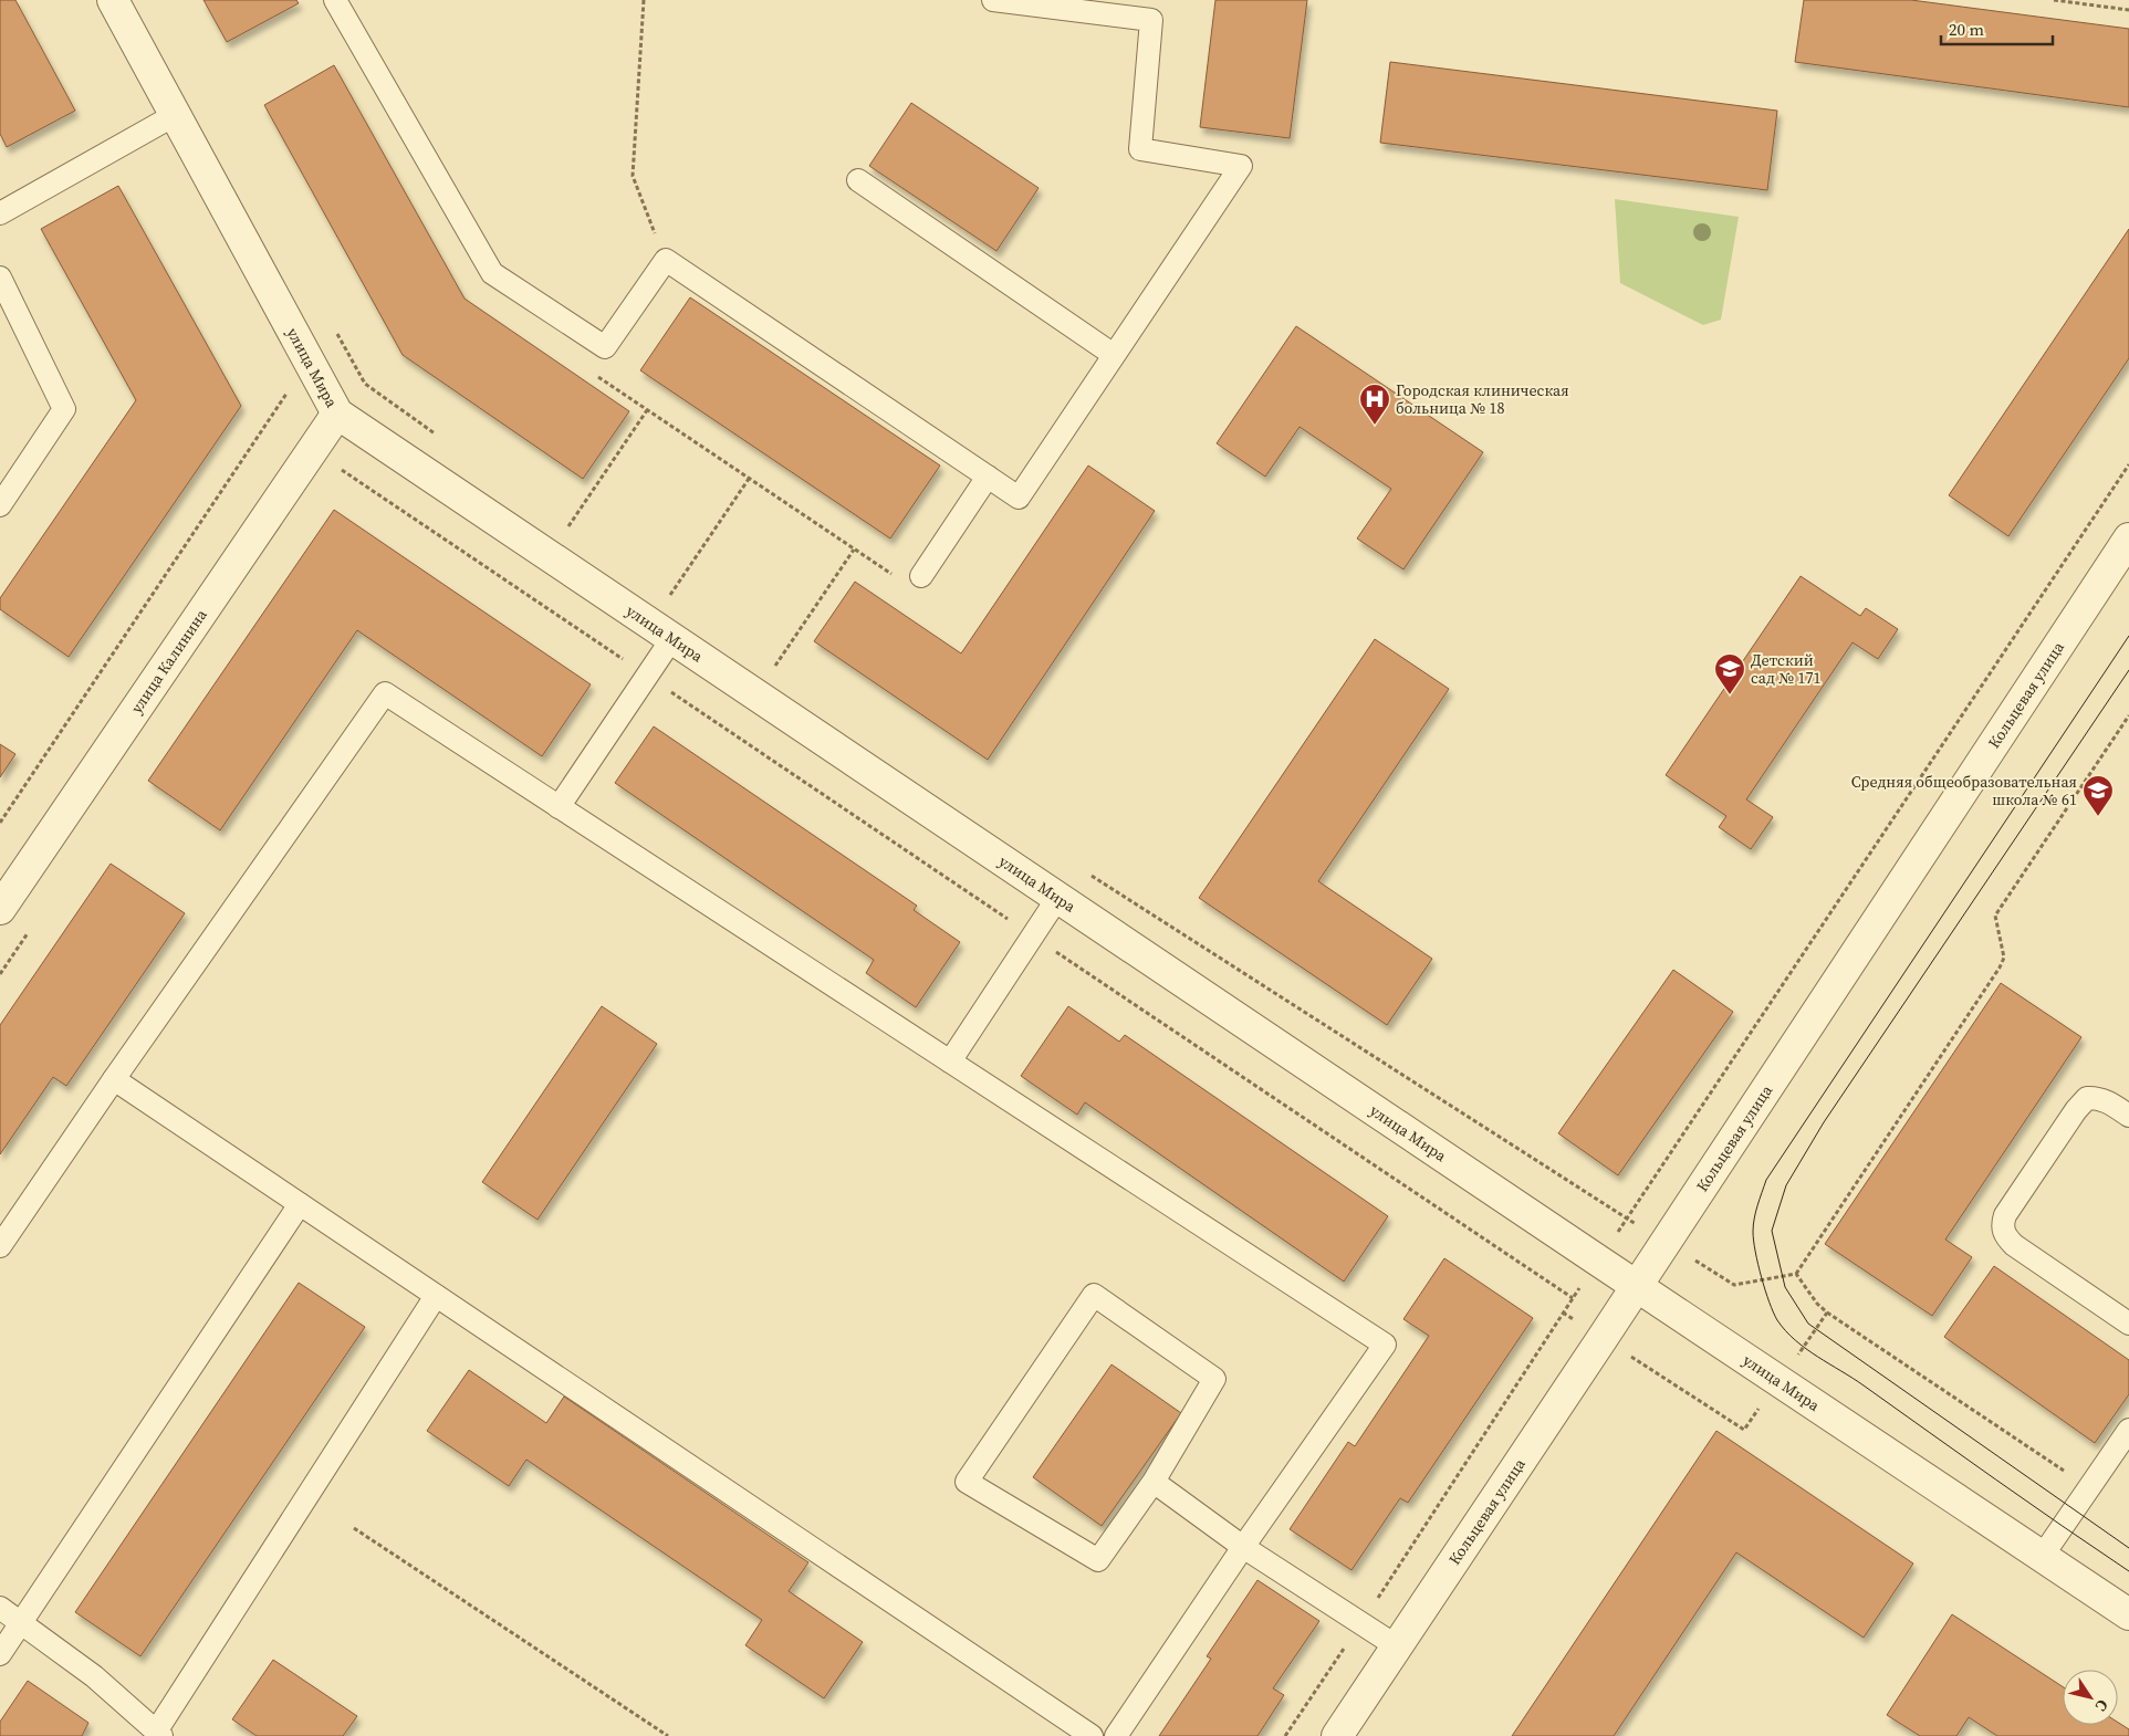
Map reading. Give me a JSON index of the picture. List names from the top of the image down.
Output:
{
  "streets": {
    "street": ["улица Мира", "улица Калинина", "Кольцевая улица"]
  },
  "crossings": [
    ["улица Мира", "улица Калинина"],
    ["улица Мира", "Кольцевая улица"]
  ],
  "places": {
    "hospital": ["Городская клиническая больница № 18"],
    "school or university": ["Детский сад № 171", "Средняя общеобразовательная школа № 61"]
  },
  "scale_bar": "20 m",
  "north": "bottom right"
}
